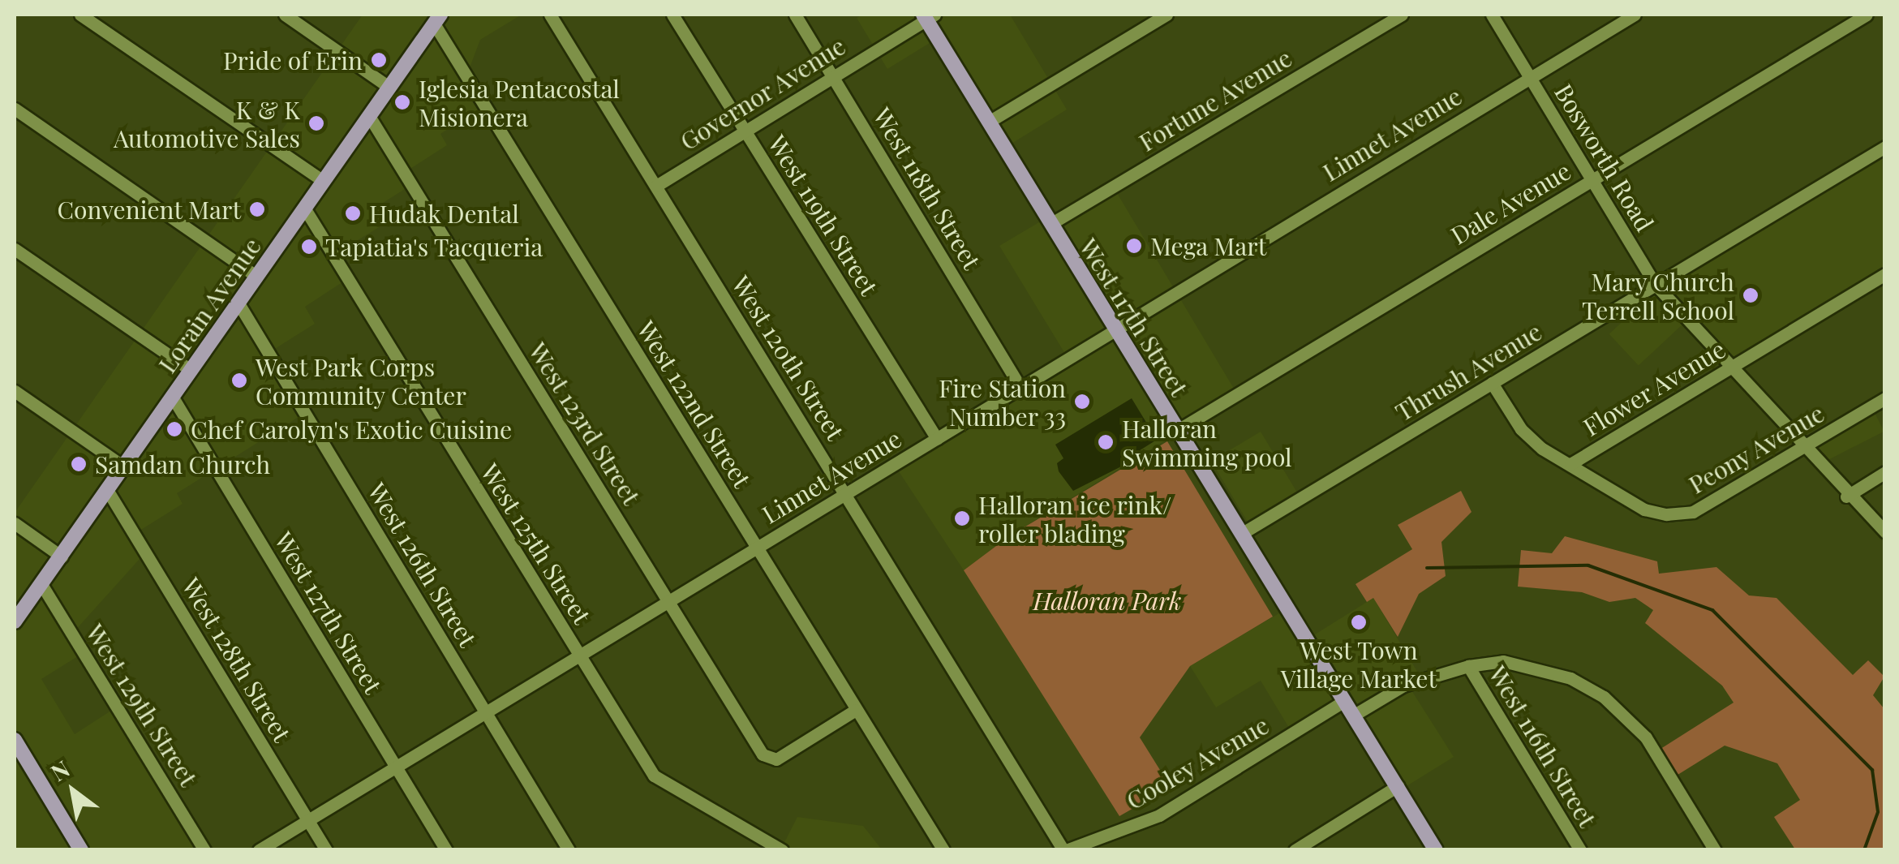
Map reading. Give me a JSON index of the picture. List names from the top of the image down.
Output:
{
  "streets": {
    "main road": ["Lorain Avenue", "West 117th Street"],
    "street": [
      "Governor Avenue",
      "Fortune Avenue",
      "Linnet Avenue",
      "Bosworth Road",
      "West 118th Street",
      "Dale Avenue",
      "West 119th Street",
      "West 120th Street",
      "Thrush Avenue",
      "Flower Avenue",
      "West 122nd Street",
      "West 123rd Street",
      "Peony Avenue",
      "West 125th Street",
      "West 126th Street",
      "West 127th Street",
      "West 128th Street",
      "West 129th Street",
      "West 116th Street",
      "Cooley Avenue"
    ]
  },
  "crossings": [
    ["Governor Avenue", "West 118th Street"],
    ["Governor Avenue", "West 119th Street"],
    ["Governor Avenue", "West 117th Street"],
    ["Governor Avenue", "West 120th Street"],
    ["Fortune Avenue", "West 117th Street"],
    ["Linnet Avenue", "Bosworth Road"],
    ["Linnet Avenue", "West 118th Street"],
    ["Linnet Avenue", "West 119th Street"],
    ["Linnet Avenue", "West 117th Street"],
    ["Linnet Avenue", "West 120th Street"],
    ["Linnet Avenue", "West 122nd Street"],
    ["Linnet Avenue", "West 123rd Street"],
    ["Linnet Avenue", "West 125th Street"],
    ["Linnet Avenue", "West 126th Street"],
    ["Linnet Avenue", "West 127th Street"],
    ["Linnet Avenue", "West 128th Street"],
    ["Bosworth Road", "Dale Avenue"],
    ["Bosworth Road", "Thrush Avenue"],
    ["Bosworth Road", "Flower Avenue"],
    ["Bosworth Road", "Peony Avenue"],
    ["Dale Avenue", "West 117th Street"],
    ["Lorain Avenue", "West 122nd Street"],
    ["Lorain Avenue", "West 123rd Street"],
    ["Lorain Avenue", "West 125th Street"],
    ["Lorain Avenue", "West 126th Street"],
    ["Lorain Avenue", "West 127th Street"],
    ["Lorain Avenue", "West 128th Street"],
    ["Lorain Avenue", "West 129th Street"],
    ["West 117th Street", "Thrush Avenue"],
    ["West 117th Street", "Cooley Avenue"],
    ["West 120th Street", "Cooley Avenue"],
    ["Flower Avenue", "Peony Avenue"],
    ["West 122nd Street", "West 123rd Street"]
  ],
  "parks": ["Halloran Park"],
  "places": [
    "Pride of Erin",
    "Iglesia Pentacostal Misionera",
    "K & K Automotive Sales",
    "Convenient Mart",
    "Hudak Dental",
    "Mega Mart",
    "Tapiatia's Tacqueria",
    "Mary Church Terrell School",
    "West Park Corps Community Center",
    "Fire Station Number 33",
    "Chef Carolyn's Exotic Cuisine",
    "Halloran Swimming pool",
    "Samdan Church",
    "Halloran ice rink/ roller blading",
    "West Town Village Market"
  ],
  "north": "top left"
}
